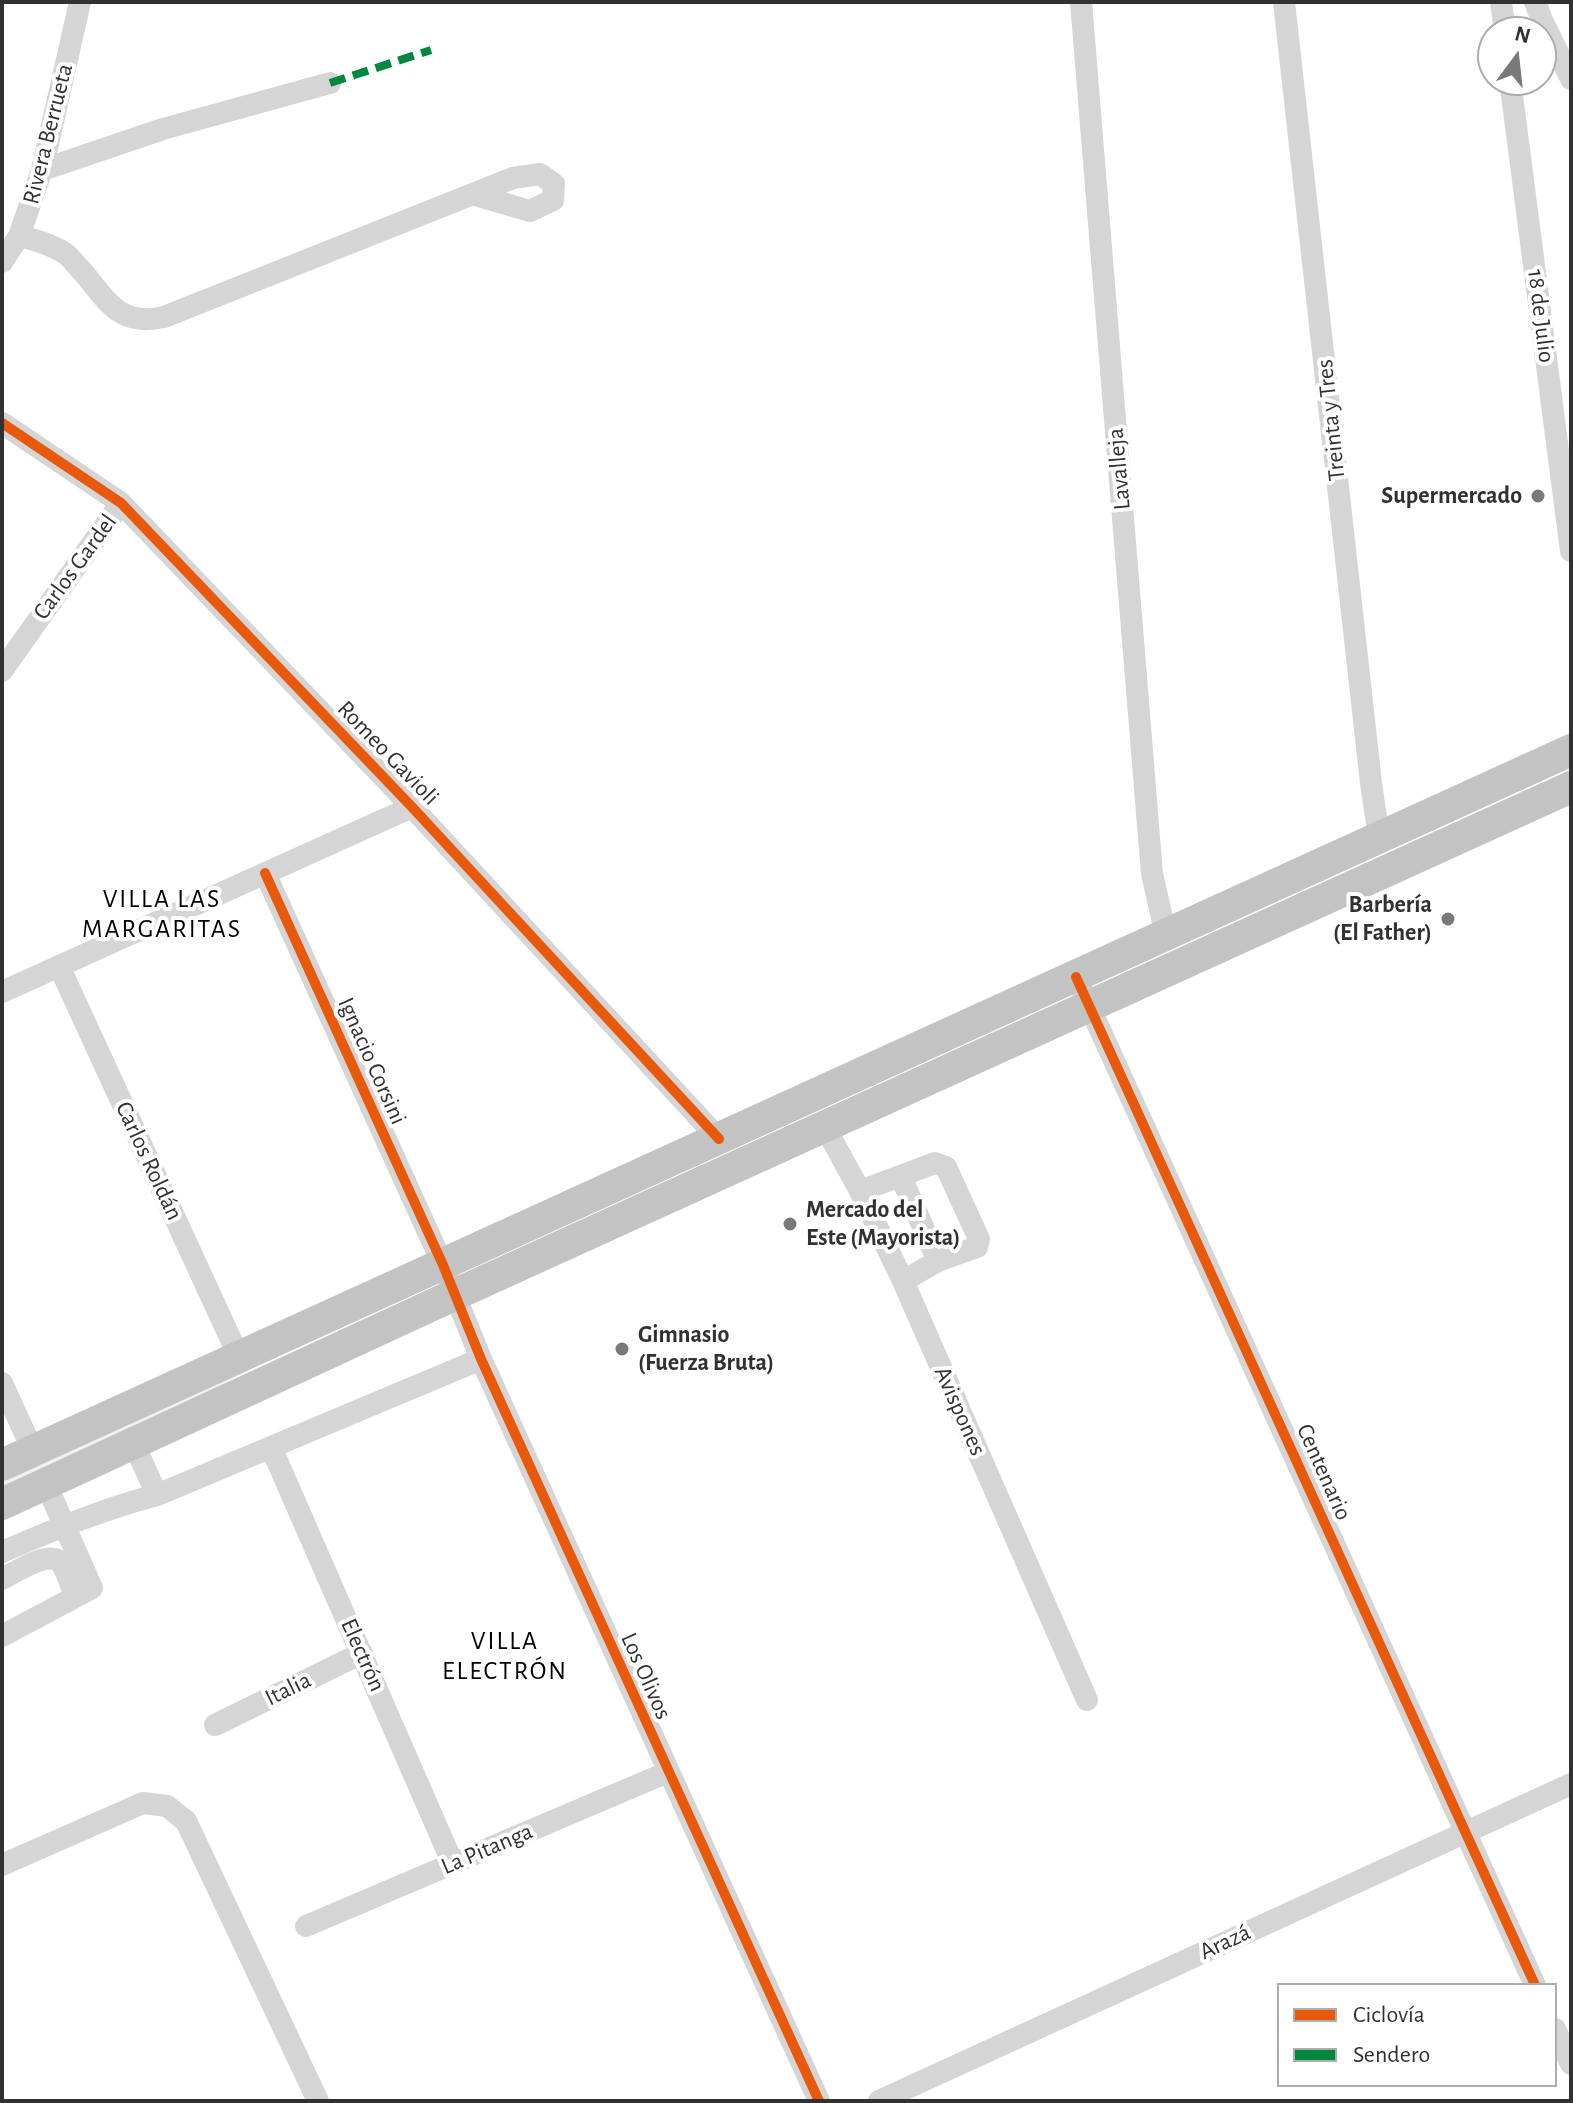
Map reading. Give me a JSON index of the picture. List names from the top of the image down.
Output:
{
  "streets": {
    "street": [
      "Rivera Berrueta",
      "18 de Julio",
      "Treinta y Tres",
      "Lavalleja",
      "Carlos Gardel",
      "Romeo Gavioli",
      "Ignacio Corsini",
      "Carlos Roldán",
      "Avispones",
      "Centenario",
      "Electrón",
      "Los Olivos",
      "Italia",
      "La Pitanga",
      "Arazá"
    ]
  },
  "crossings": [
    ["Carlos Gardel", "Romeo Gavioli"],
    ["Ignacio Corsini", "Los Olivos"],
    ["Centenario", "Arazá"],
    ["Electrón", "Italia"],
    ["Electrón", "La Pitanga"],
    ["Los Olivos", "La Pitanga"]
  ],
  "districts": ["VILLA LAS MARGARITAS", "VILLA ELECTRÓN"],
  "places": [
    "Supermercado",
    "Barbería (El Father)",
    "Mercado del Este (Mayorista)",
    "Gimnasio (Fuerza Bruta)"
  ],
  "legend": ["Ciclovía", "Sendero"],
  "north": "top"
}
